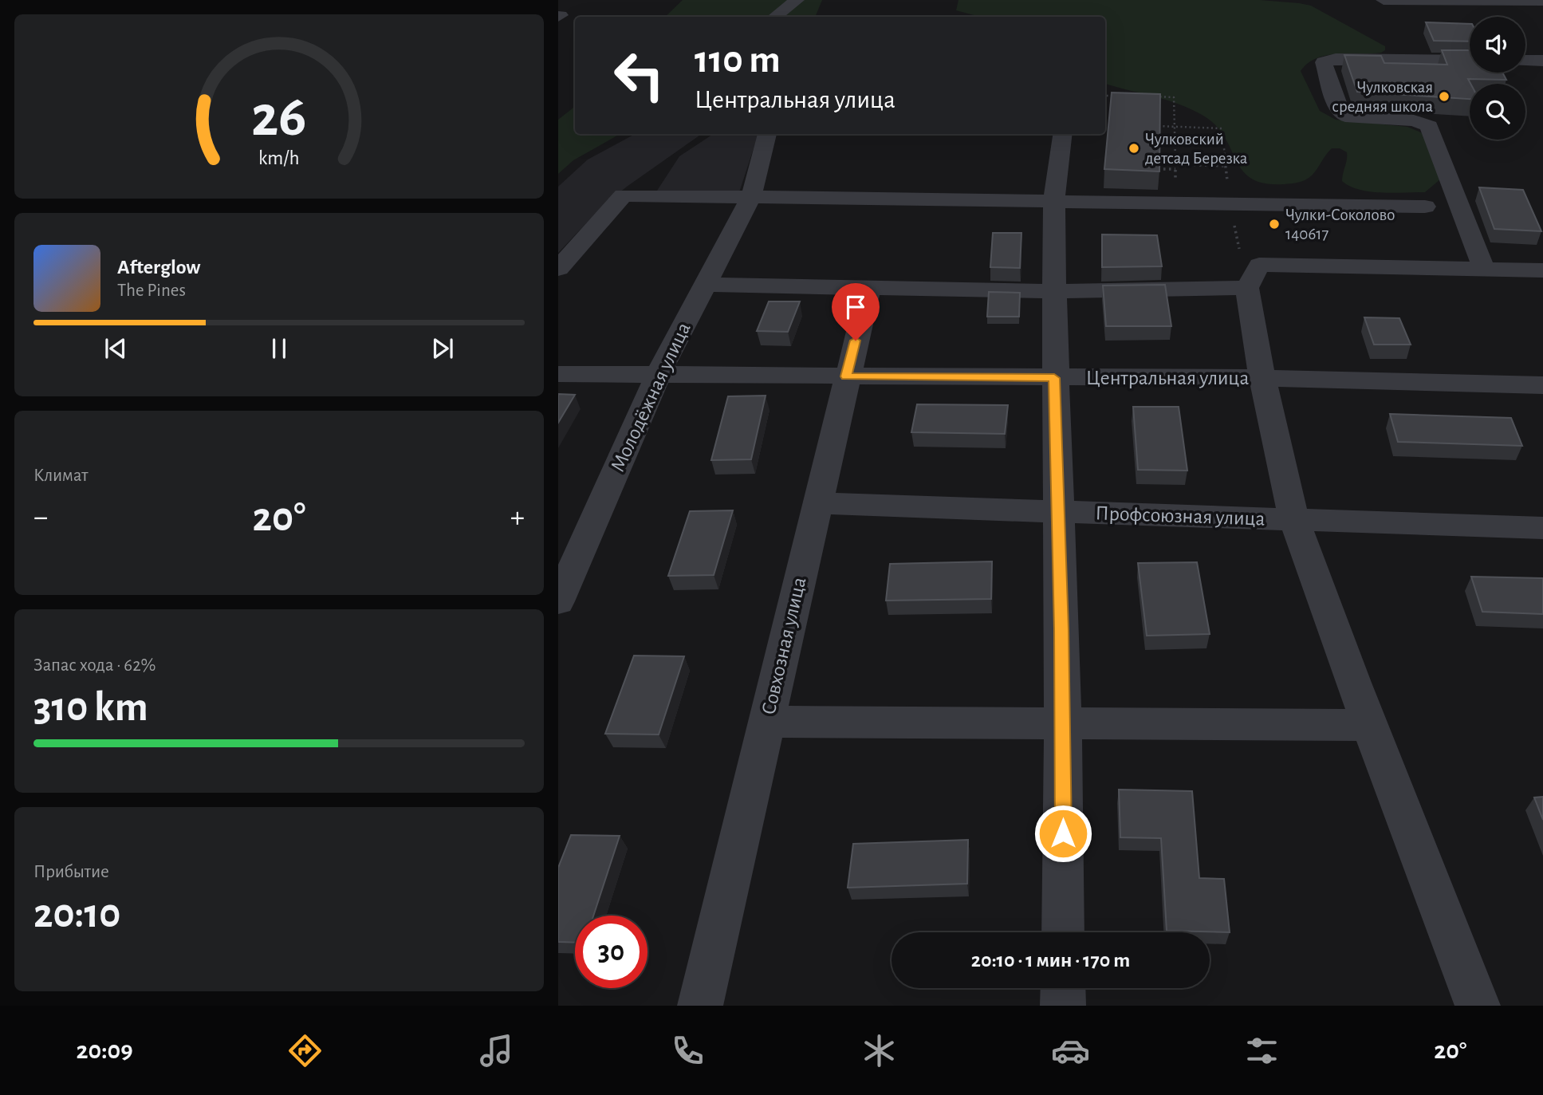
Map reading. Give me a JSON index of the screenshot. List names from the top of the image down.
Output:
{
  "streets": {
    "street": [
      "Центральная улица",
      "Молодёжная улица",
      "Профсоюзная улица",
      "Совхозная улица"
    ]
  },
  "crossings": [
    ["Центральная улица", "Молодёжная улица"],
    ["Центральная улица", "Совхозная улица"],
    ["Профсоюзная улица", "Совхозная улица"]
  ],
  "places": ["Чулковская средняя школа", "Чулковский детсад Березка", "Чулки-Соколово 140617"],
  "page": {
    "turn": ["110 m", "Центральная улица"],
    "song": ["Afterglow", "The Pines"],
    "tile": [
      "Климат",
      ["Запас хода · 62%", "310 km"],
      ["Прибытие", "20:10"]
    ],
    "heat": ["−", "20°", "+"],
    "limit": "30",
    "trip": "20:10 · 1 мин · 170 m",
    "tabs": ["20:09", "20°"],
    "gauge": ["26", "km/h"]
  }
}
